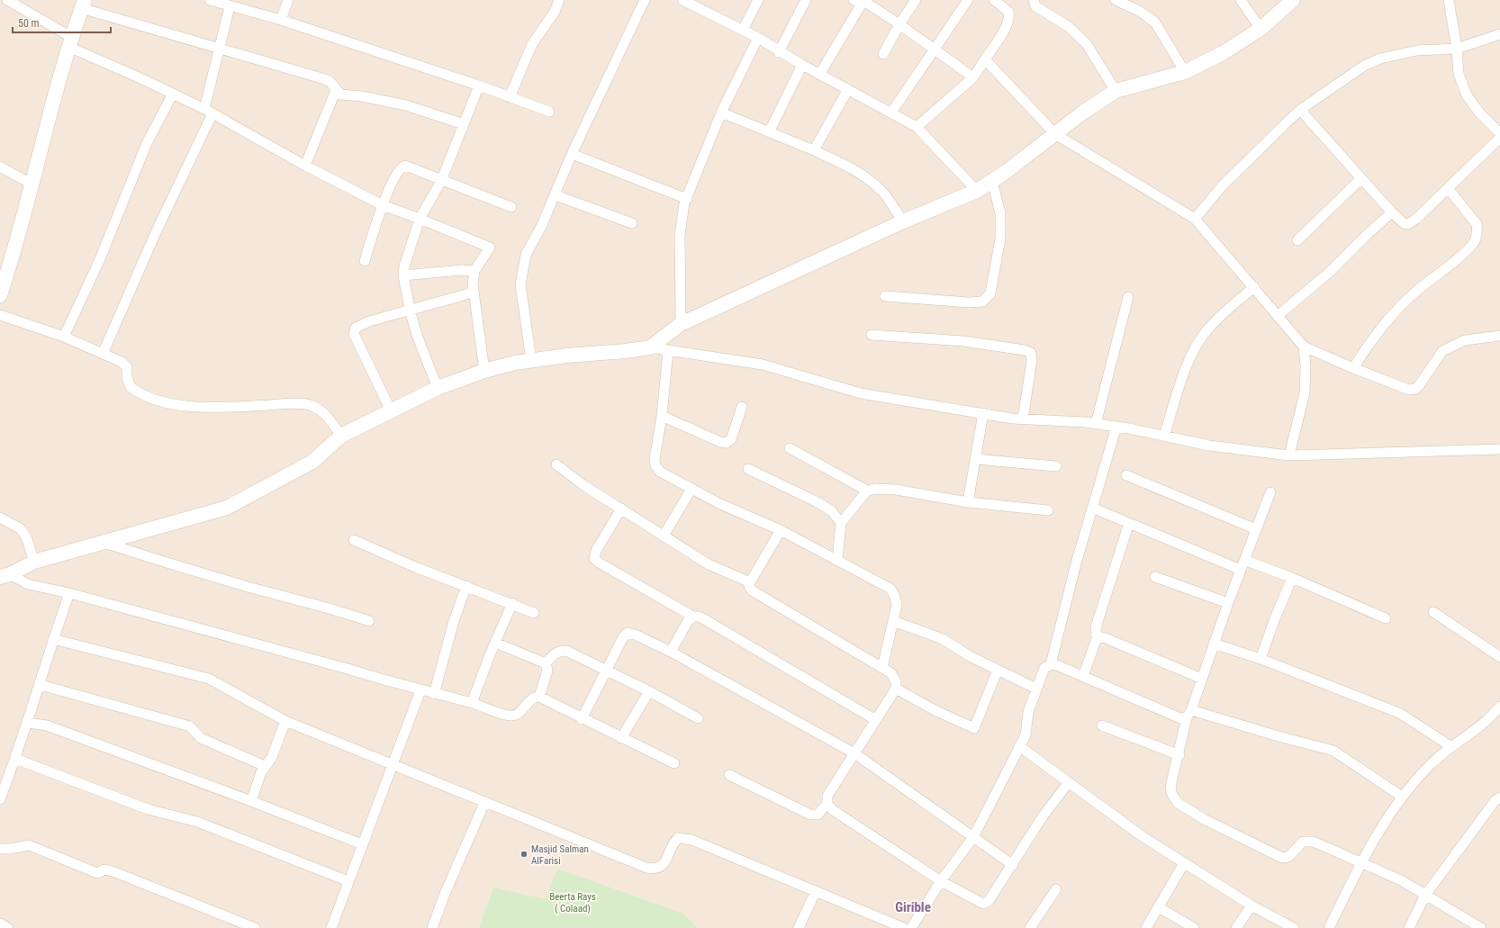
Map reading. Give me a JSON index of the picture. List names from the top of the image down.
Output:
{
  "districts": ["Girible"],
  "parks": ["Beerta Rays ( Colaad)"],
  "places": ["Masjid Salman AlFarisi"],
  "scale_bar": "50 m"
}
